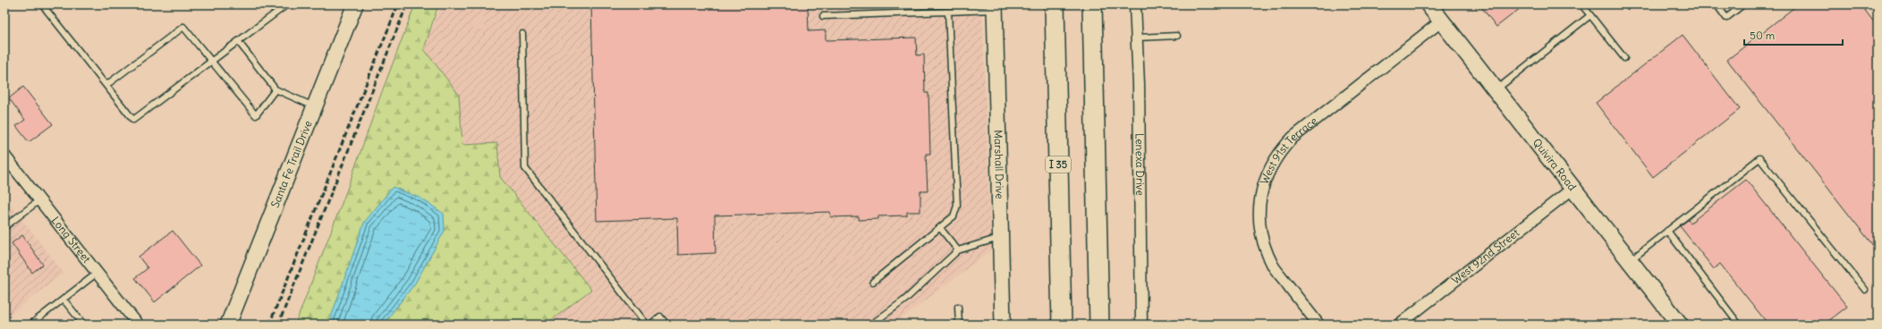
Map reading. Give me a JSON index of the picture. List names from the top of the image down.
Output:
{
  "streets": {
    "highway": ["I 35"],
    "main road": ["Santa Fe Trail Drive", "Marshall Drive", "Quivira Road"],
    "street": [
      "West 91st Terrace",
      "Lenexa Drive",
      "Long Street",
      "West 92nd Street"
    ]
  },
  "crossings": [
    ["West 91st Terrace", "Quivira Road"],
    ["Quivira Road", "West 92nd Street"]
  ],
  "scale_bar": "50 m"
}
